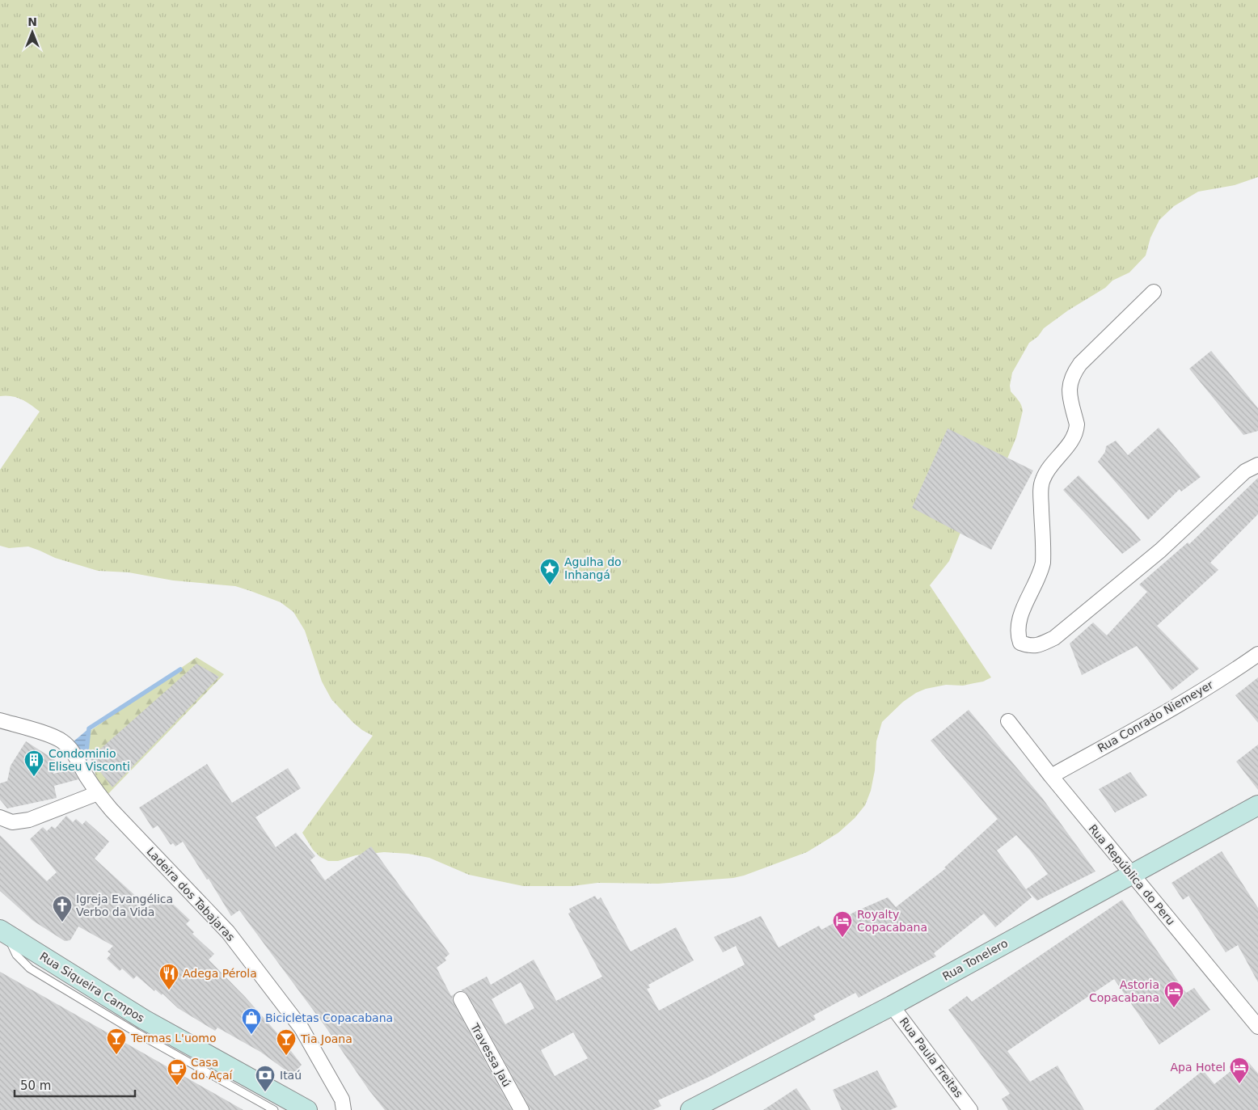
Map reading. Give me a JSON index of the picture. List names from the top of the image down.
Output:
{
  "streets": {
    "street": [
      "Rua Conrado Niemeyer",
      "Rua República do Peru",
      "Ladeira dos Tabajaras",
      "Rua Tonelero",
      "Rua Siqueira Campos",
      "Travessa Jaú",
      "Rua Paula Freitas"
    ]
  },
  "crossings": [
    ["Rua Conrado Niemeyer", "Rua República do Peru"],
    ["Rua República do Peru", "Rua Tonelero"],
    ["Rua Tonelero", "Rua Paula Freitas"]
  ],
  "places": {
    "place": ["Agulha do Inhangá"],
    "building": ["Condominio Eliseu Visconti"],
    "church": ["Igreja Evangélica Verbo da Vida"],
    "hotel": ["Royalty Copacabana", "Astoria Copacabana", "Apa Hotel"],
    "restaurant": ["Adega Pérola"],
    "shop": ["Bicicletas Copacabana"],
    "bar": ["Termas L'uomo", "Tia Joana"],
    "cafe": ["Casa do Açaí"],
    "bank": ["Itaú"]
  },
  "scale_bar": "50 m",
  "north": "top"
}
